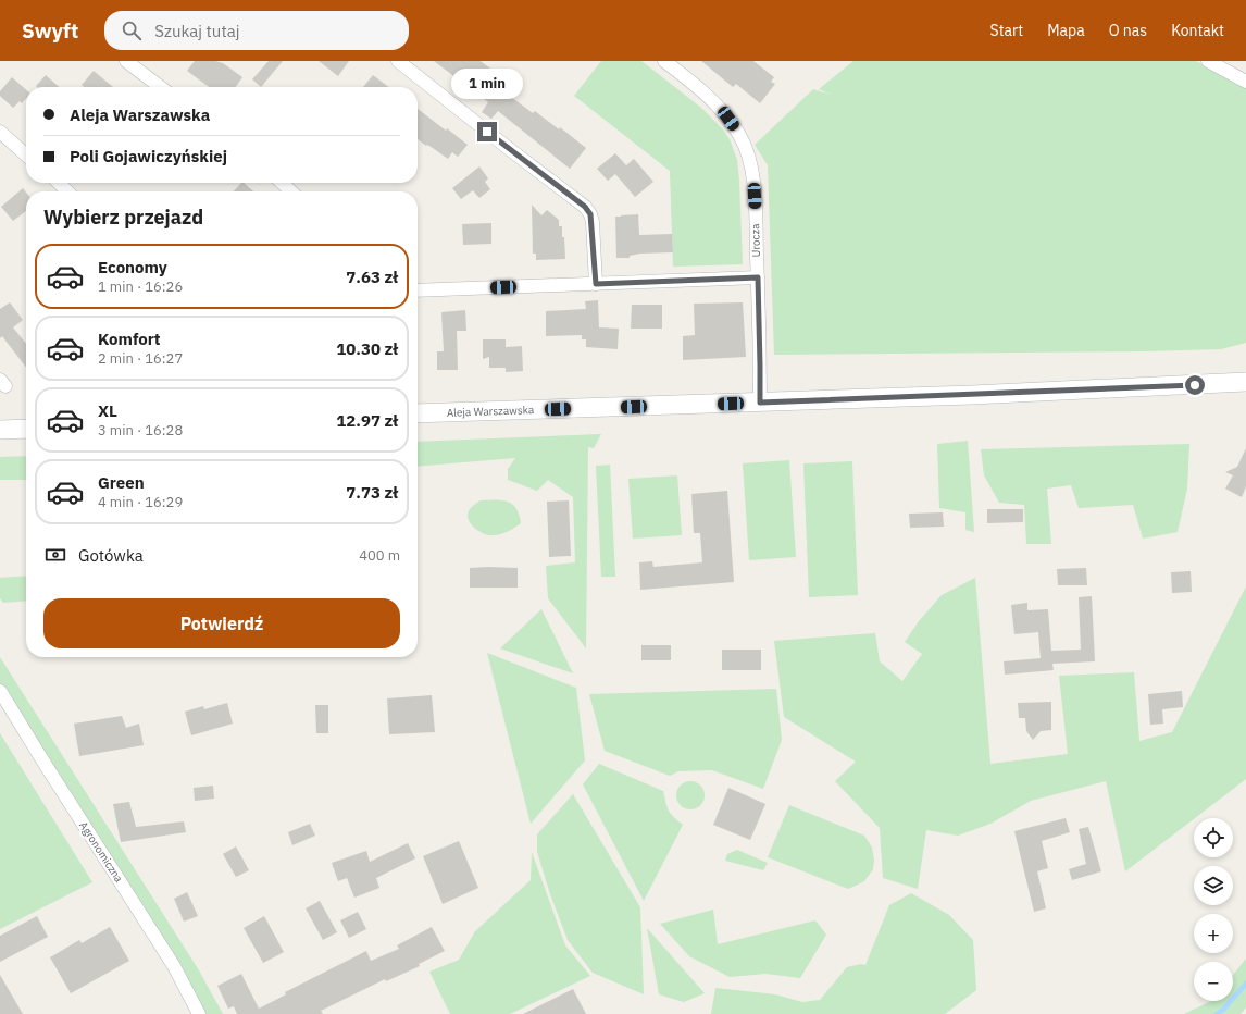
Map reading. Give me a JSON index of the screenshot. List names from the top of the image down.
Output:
{
  "streets": {
    "street": ["Urocza", "Aleja Warszawska", "Agronomiczna"]
  },
  "crossings": [
    ["Urocza", "Aleja Warszawska"]
  ],
  "page": {
    "header": "Swyft",
    "search": "Szukaj tutaj",
    "nav": [
      "Start",
      "Mapa",
      "O nas",
      "Kontakt"
    ],
    "bubble": "1 min",
    "banner": ["Aleja Warszawska", "Poli Gojawiczyńskiej"],
    "heading": "Wybierz przejazd",
    "list": [
      {
        "name": "Economy",
        "note": "1 min · 16:26",
        "value": "7.63 zł"
      },
      {
        "name": "Komfort",
        "note": "2 min · 16:27",
        "value": "10.30 zł"
      },
      {
        "name": "XL",
        "note": "3 min · 16:28",
        "value": "12.97 zł"
      },
      {
        "name": "Green",
        "note": "4 min · 16:29",
        "value": "7.73 zł"
      }
    ],
    "pay": ["Gotówka", "400 m"],
    "buttons": "Potwierdź",
    "map_buttons": ["+", "−"]
  }
}
